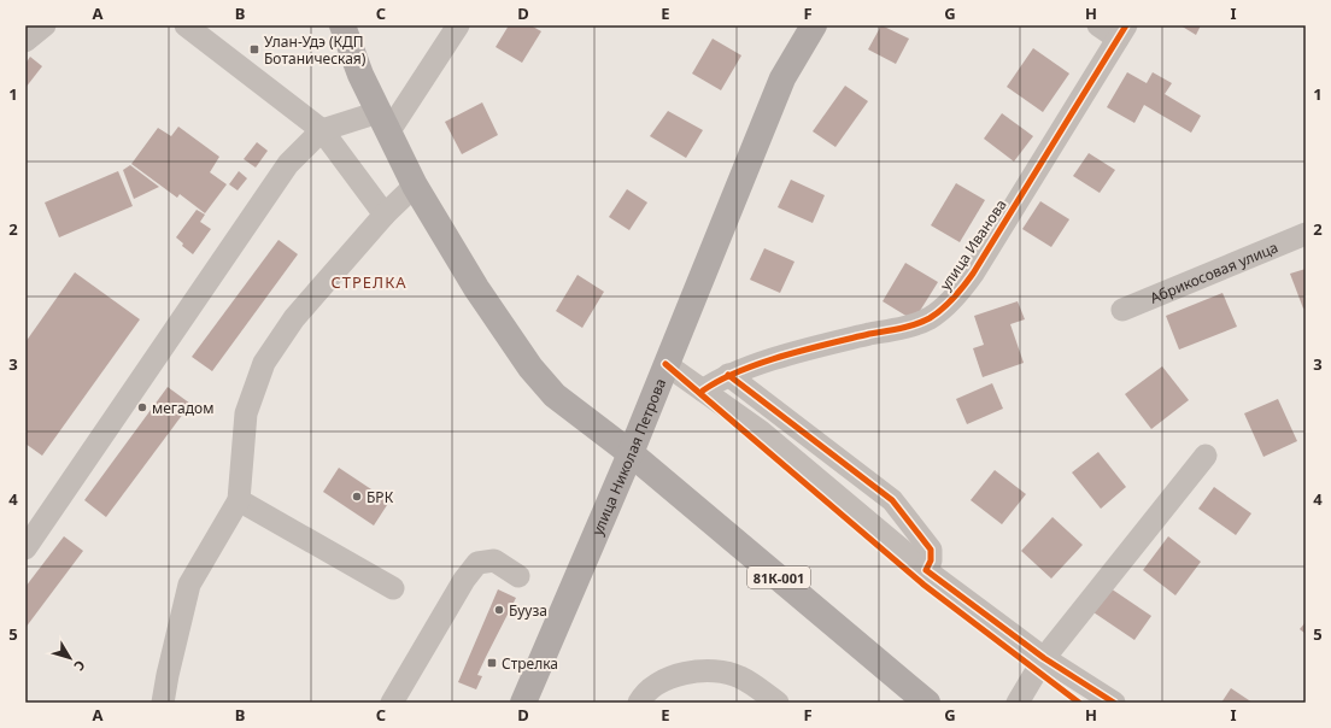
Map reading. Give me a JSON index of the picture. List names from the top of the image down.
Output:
{
  "streets": {
    "main road": ["улица Николая Петрова", "81К-001"],
    "street": ["улица Иванова", "Абрикосовая улица"]
  },
  "crossings": [
    ["улица Николая Петрова", "81К-001"]
  ],
  "districts": ["СТРЕЛКА"],
  "places": {
    "transit": ["Улан-Удэ (КДП Ботаническая)", "Стрелка"],
    "other": ["мегадом", "БРК", "Бууза"]
  },
  "north": "bottom right",
  "grid": {
    "columns": [
      "A",
      "B",
      "C",
      "D",
      "E",
      "F",
      "G",
      "H",
      "I"
    ],
    "rows": [
      "1",
      "2",
      "3",
      "4",
      "5"
    ]
  }
}
